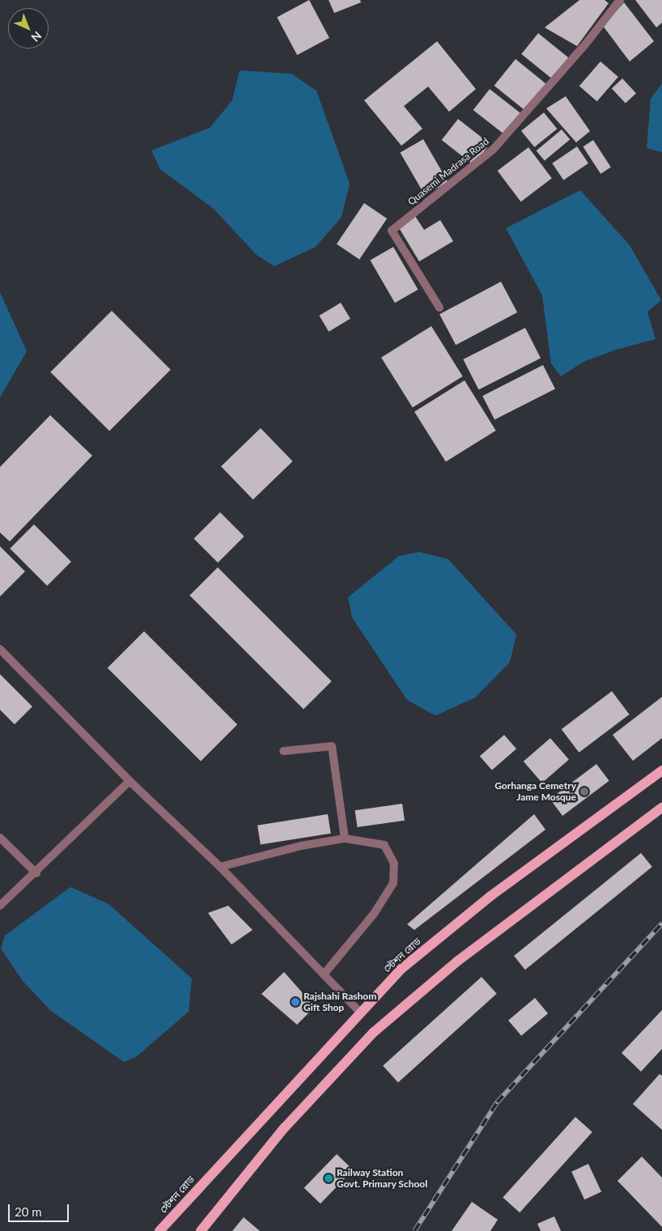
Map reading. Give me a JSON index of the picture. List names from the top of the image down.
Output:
{
  "streets": {
    "main road": ["স্টেশন রোড"],
    "street": ["Quasemi Madrasa Road"]
  },
  "places": ["Gorhanga Cemetry Jame Mosque", "Rajshahi Rashom Gift Shop", "Railway Station Govt. Primary School"],
  "scale_bar": "20 m",
  "north": "bottom right"
}
